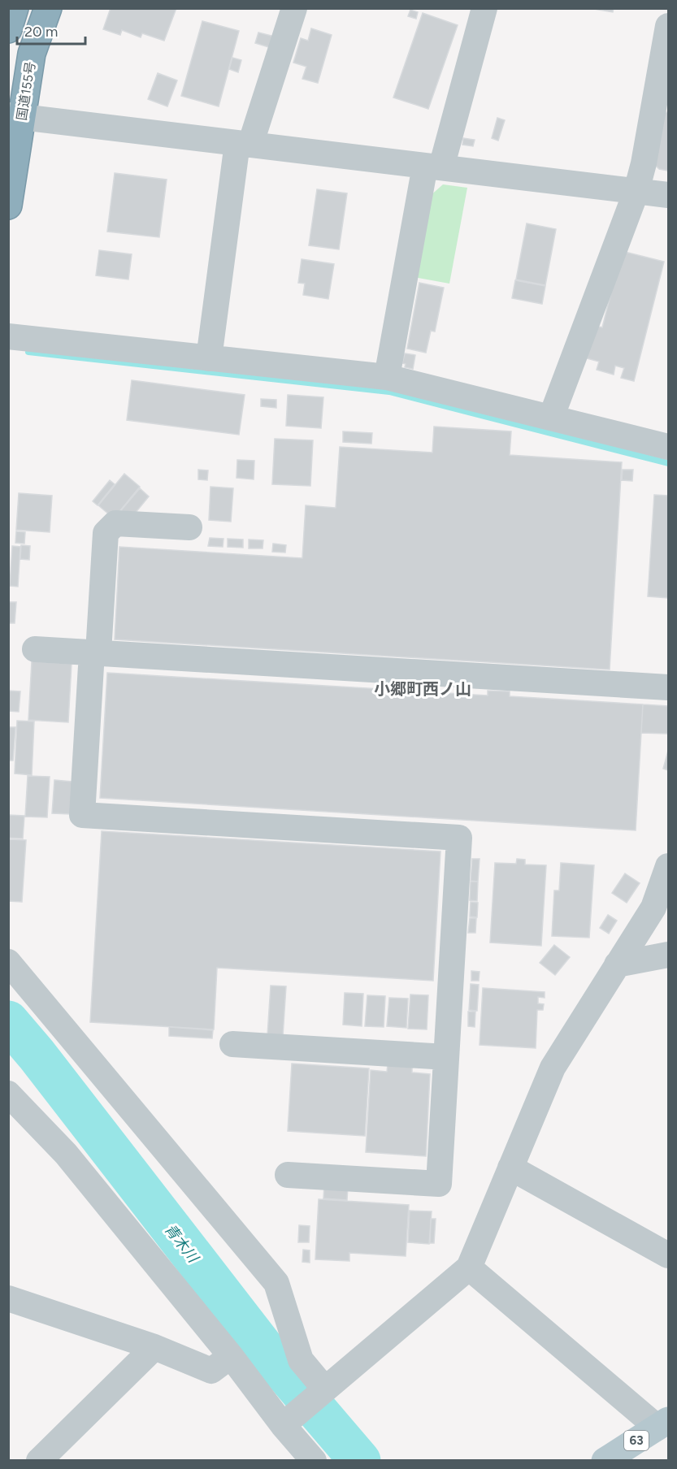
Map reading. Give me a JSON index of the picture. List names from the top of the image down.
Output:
{
  "streets": {
    "highway": ["国道155号"],
    "main road": ["63"]
  },
  "districts": ["小郷町西ノ山"],
  "water": ["青木川"],
  "scale_bar": "20 m"
}
